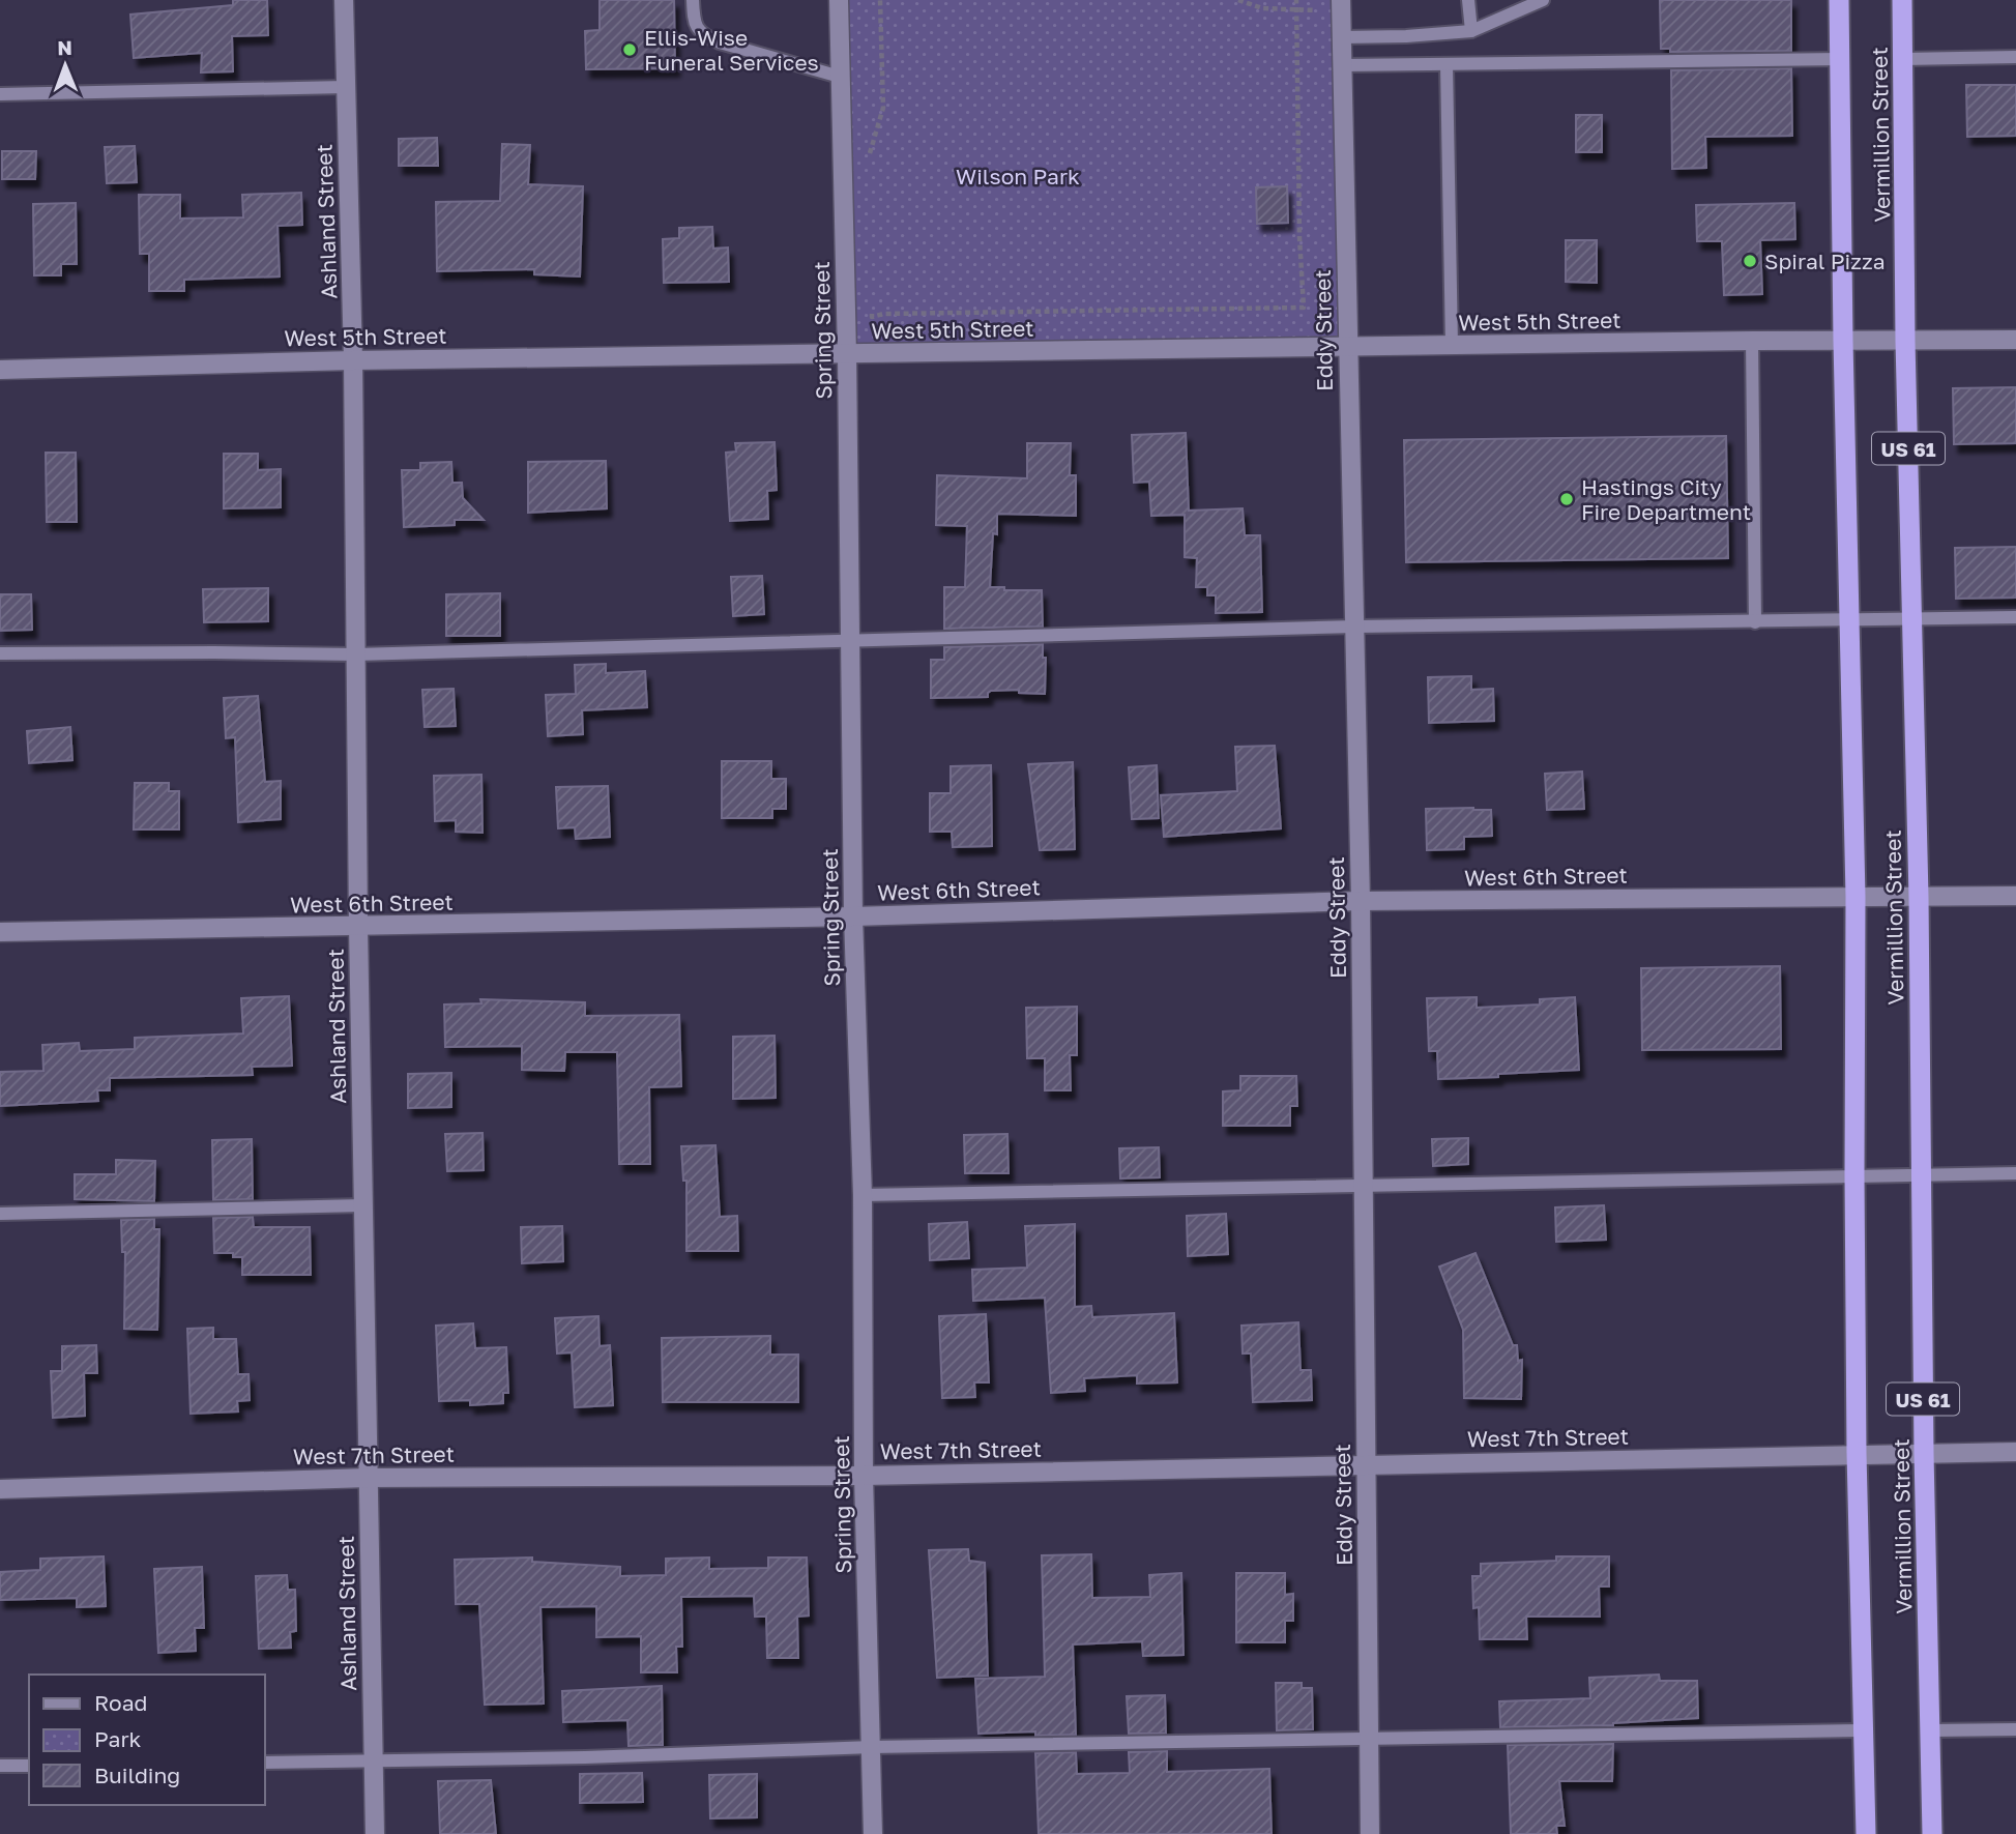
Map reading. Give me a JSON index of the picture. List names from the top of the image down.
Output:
{
  "streets": {
    "highway": ["Vermillion Street", "US 61"],
    "street": [
      "Ashland Street",
      "West 5th Street",
      "Spring Street",
      "Eddy Street",
      "West 6th Street",
      "West 7th Street"
    ]
  },
  "crossings": [
    ["Vermillion Street", "West 5th Street"],
    ["Vermillion Street", "West 6th Street"],
    ["Vermillion Street", "West 7th Street"],
    ["Ashland Street", "West 5th Street"],
    ["Ashland Street", "West 6th Street"],
    ["Ashland Street", "West 7th Street"],
    ["West 5th Street", "Spring Street"],
    ["West 5th Street", "Eddy Street"],
    ["Spring Street", "West 6th Street"],
    ["Spring Street", "West 7th Street"],
    ["Eddy Street", "West 6th Street"],
    ["Eddy Street", "West 7th Street"]
  ],
  "parks": ["Wilson Park"],
  "places": ["Ellis-Wise Funeral Services", "Spiral Pizza", "Hastings City Fire Department"],
  "legend": ["Road", "Park", "Building"],
  "north": "top"
}
